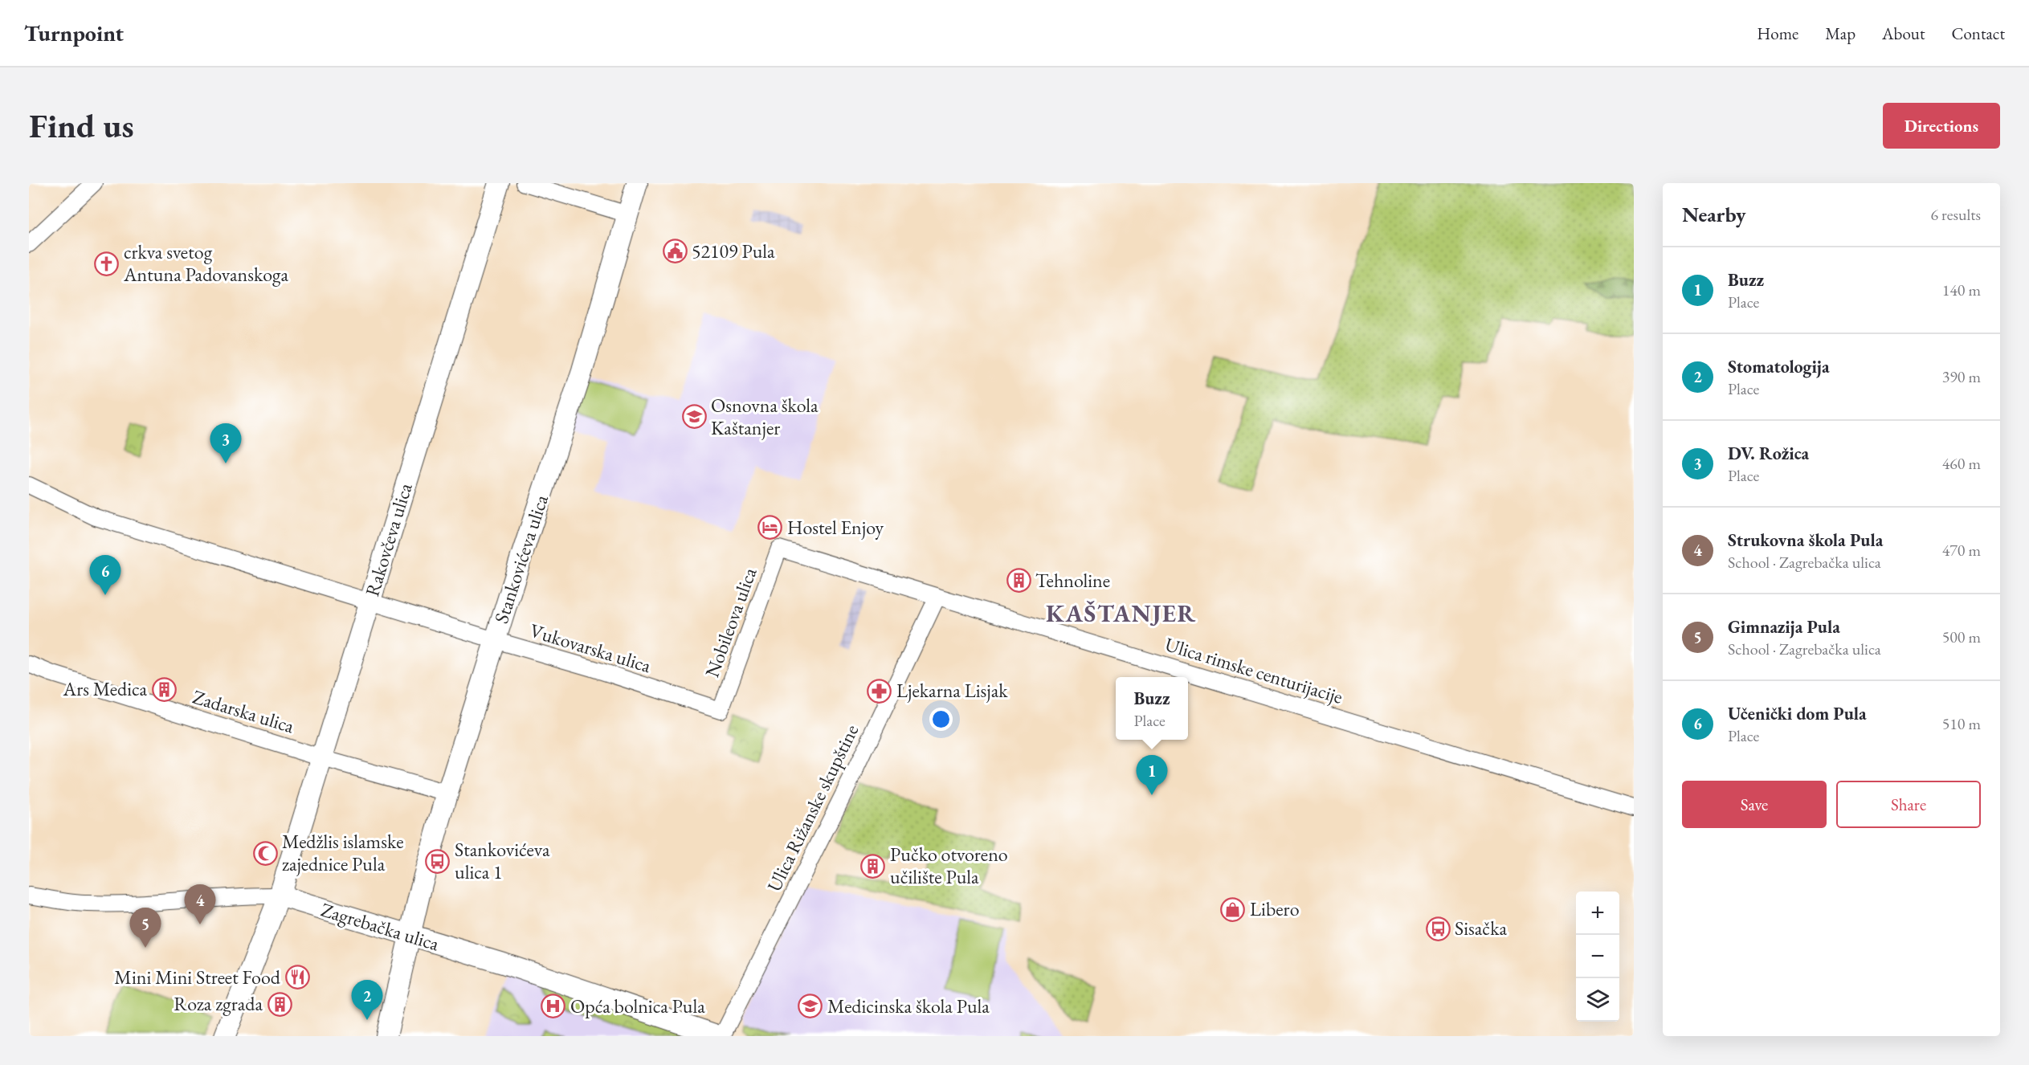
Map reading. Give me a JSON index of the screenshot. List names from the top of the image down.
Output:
{
  "streets": {
    "main road": ["Rakovčeva ulica", "Stankovićeva ulica", "Zagrebačka ulica"],
    "street": [
      "Nobileova ulica",
      "Vukovarska ulica",
      "Ulica rimske centurijacije",
      "Zadarska ulica",
      "Ulica Rižanske skupštine"
    ]
  },
  "crossings": [
    ["Rakovčeva ulica", "Vukovarska ulica"],
    ["Rakovčeva ulica", "Zadarska ulica"],
    ["Rakovčeva ulica", "Zagrebačka ulica"],
    ["Stankovićeva ulica", "Vukovarska ulica"],
    ["Stankovićeva ulica", "Zadarska ulica"],
    ["Stankovićeva ulica", "Zagrebačka ulica"],
    ["Nobileova ulica", "Vukovarska ulica"],
    ["Nobileova ulica", "Ulica rimske centurijacije"],
    ["Ulica rimske centurijacije", "Ulica Rižanske skupštine"],
    ["Ulica Rižanske skupštine", "Zagrebačka ulica"]
  ],
  "districts": ["KAŠTANJER"],
  "places": {
    "public building": ["52109 Pula"],
    "church": ["crkva svetog Antuna Padovanskoga"],
    "school or university": ["Osnovna škola Kaštanjer", "Medicinska škola Pula"],
    "hotel": ["Hostel Enjoy"],
    "building": [
      "Tehnoline",
      "Ars Medica",
      "Pučko otvoreno učilište Pula",
      "Roza zgrada"
    ],
    "pharmacy": ["Ljekarna Lisjak"],
    "mosque": ["Medžlis islamske zajednice Pula"],
    "bus stop": ["Stankovićeva ulica 1", "Sisačka"],
    "shop": ["Libero"],
    "restaurant": ["Mini Mini Street Food"],
    "hospital": ["Opća bolnica Pula"]
  },
  "page": {
    "header": "Turnpoint",
    "nav": [
      "Home",
      "Map",
      "About",
      "Contact"
    ],
    "buttons": [
      "Directions",
      ["Save", "Share"]
    ],
    "title": "Find us",
    "heading": ["Nearby", "6 results"],
    "list": [
      {
        "mark": "1",
        "name": "Buzz",
        "note": "Place",
        "value": "140 m"
      },
      {
        "mark": "2",
        "name": "Stomatologija",
        "note": "Place",
        "value": "390 m"
      },
      {
        "mark": "3",
        "name": "DV. Rožica",
        "note": "Place",
        "value": "460 m"
      },
      {
        "mark": "4",
        "name": "Strukovna škola Pula",
        "note": "School · Zagrebačka ulica",
        "value": "470 m"
      },
      {
        "mark": "5",
        "name": "Gimnazija Pula",
        "note": "School · Zagrebačka ulica",
        "value": "500 m"
      },
      {
        "mark": "6",
        "name": "Učenički dom Pula",
        "note": "Place",
        "value": "510 m"
      }
    ],
    "pins": [
      "3",
      "6",
      "1",
      "4",
      "5",
      "2"
    ],
    "popup": ["Buzz", "Place"],
    "map_buttons": ["+", "−"]
  }
}
